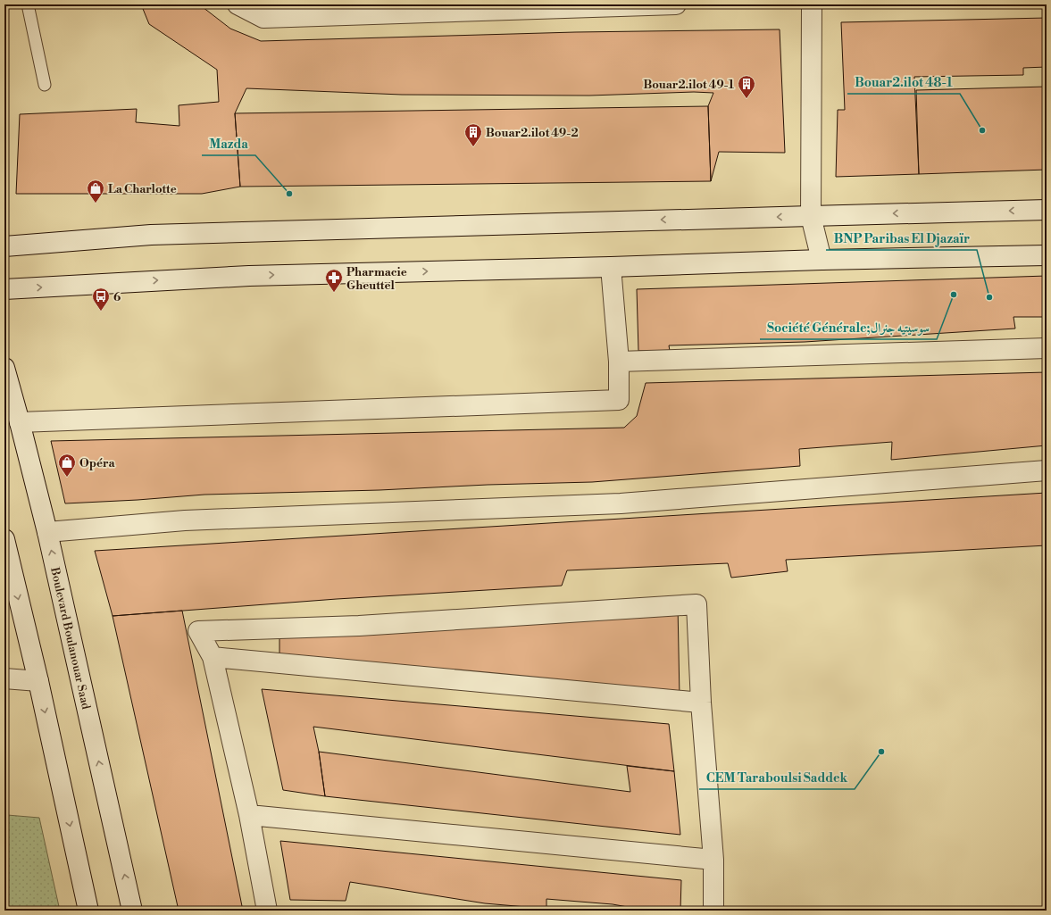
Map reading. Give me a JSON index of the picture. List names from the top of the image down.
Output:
{
  "streets": {
    "street": ["Boulevard Boulanouar Saad"]
  },
  "places": {
    "building": ["Bouar2.ilot 49-1", "Bouar2.ilot 49-2"],
    "other": [
      "Bouar2.ilot 48-1",
      "Mazda",
      "Société Générale;سوسيتيه جنرال",
      "BNP Paribas El Djazaïr",
      "CEM Taraboulsi Saddek"
    ],
    "shop": ["La Charlotte", "Opéra"],
    "pharmacy": ["Pharmacie Gheuttel"],
    "bus stop": ["6"]
  }
}
